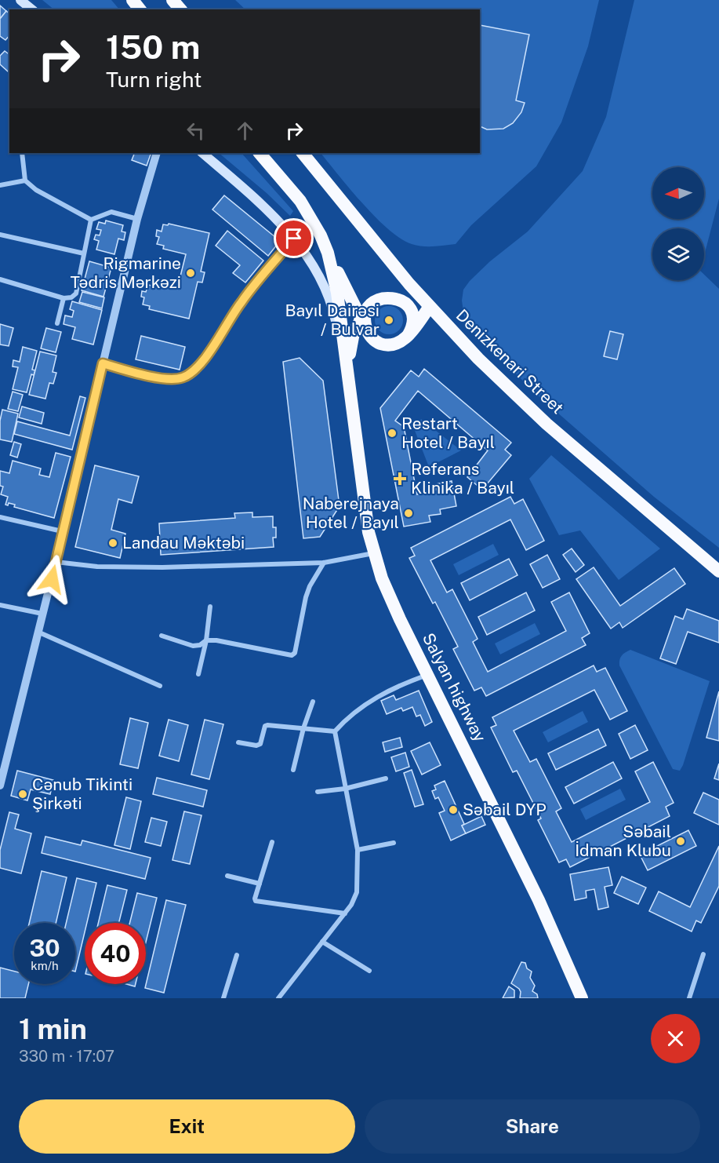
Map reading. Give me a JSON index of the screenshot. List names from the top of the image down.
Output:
{
  "streets": {
    "highway": ["Denizkenari Street", "Salyan highway"]
  },
  "places": {
    "other": [
      "Rigmarine Tədris Mərkəzi",
      "Bayıl Dairəsi / Bulvar",
      "Restart Hotel / Bayıl",
      "Naberejnaya Hotel / Bayıl",
      "Landau Məktəbi",
      "Cənub Tikinti Şirkəti",
      "Səbail DYP",
      "Səbail İdman Klubu"
    ],
    "health": ["Referans Klinika / Bayıl"]
  },
  "north": "left",
  "page": {
    "turn": ["150 m", "Turn right"],
    "speed": "30 km/h",
    "limit": "40",
    "heading": ["1 min", "330 m · 17:07"],
    "buttons": ["Exit", "Share"]
  }
}
